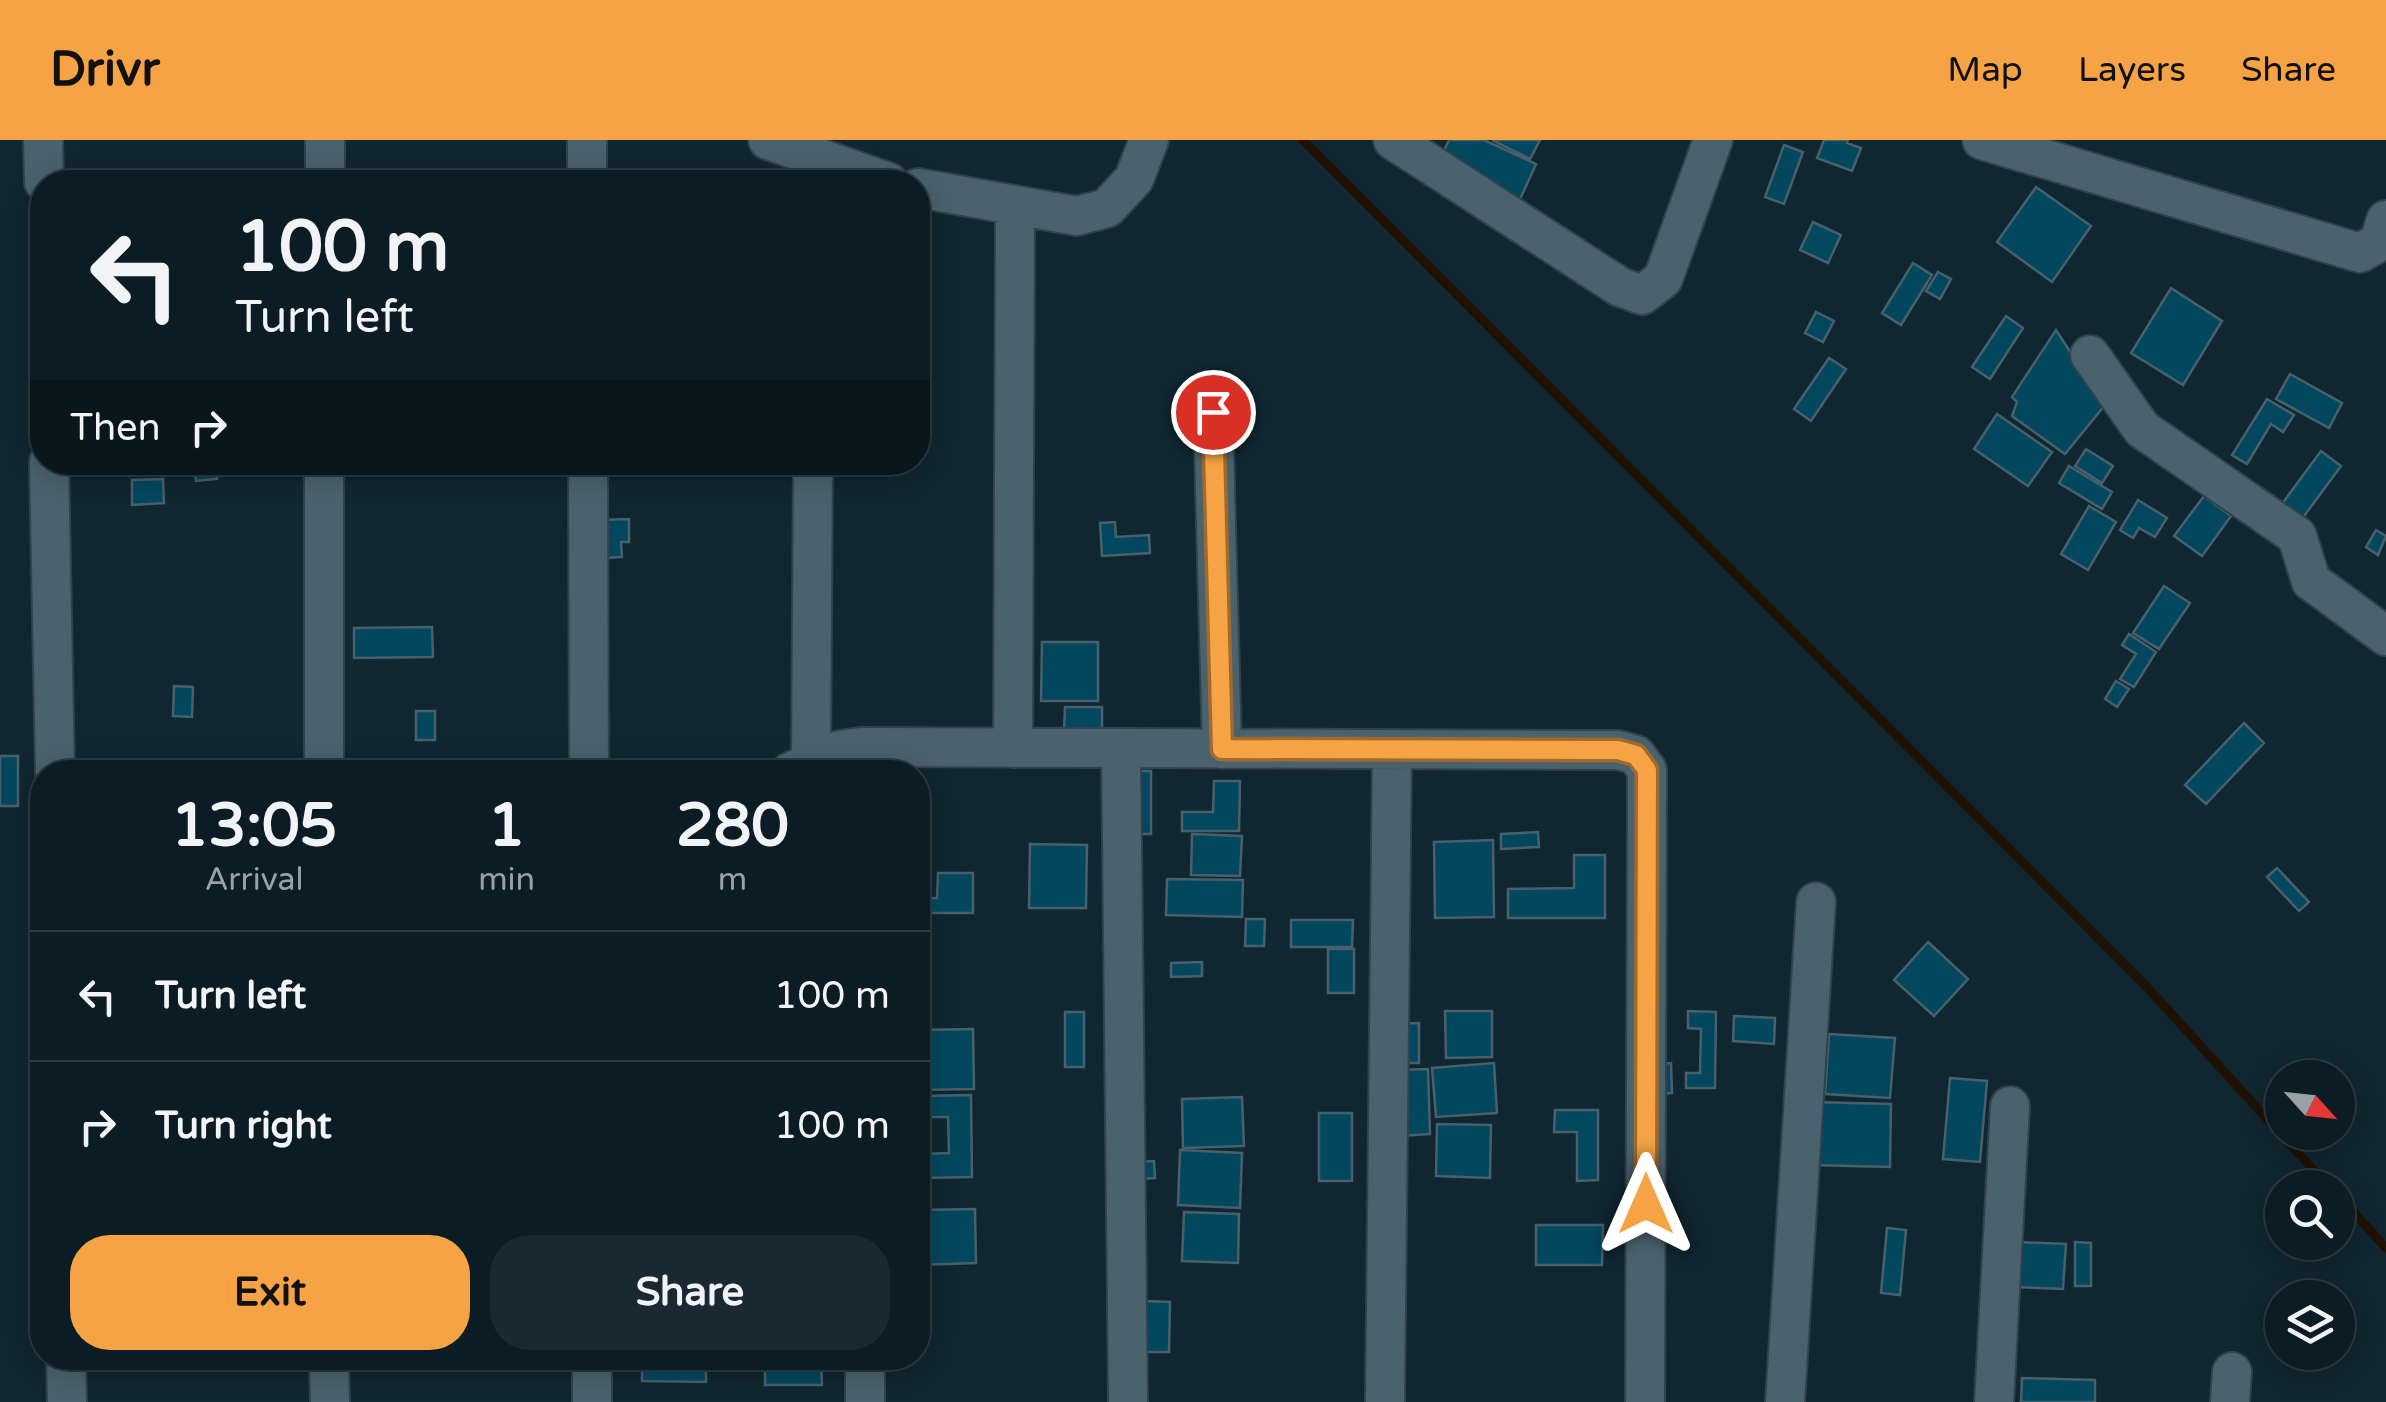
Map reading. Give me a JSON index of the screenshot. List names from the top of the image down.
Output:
{
  "north": "bottom right",
  "page": {
    "header": "Drivr",
    "nav": ["Map", "Layers", "Share"],
    "turn": ["100 m", "Turn left"],
    "then": "Then",
    "eta": [
      "13:05",
      "Arrival",
      "1",
      "min",
      "280",
      "m"
    ],
    "list": [
      {
        "name": "Turn left",
        "value": "100 m"
      },
      {
        "name": "Turn right",
        "value": "100 m"
      }
    ],
    "buttons": ["Exit", "Share"]
  }
}
